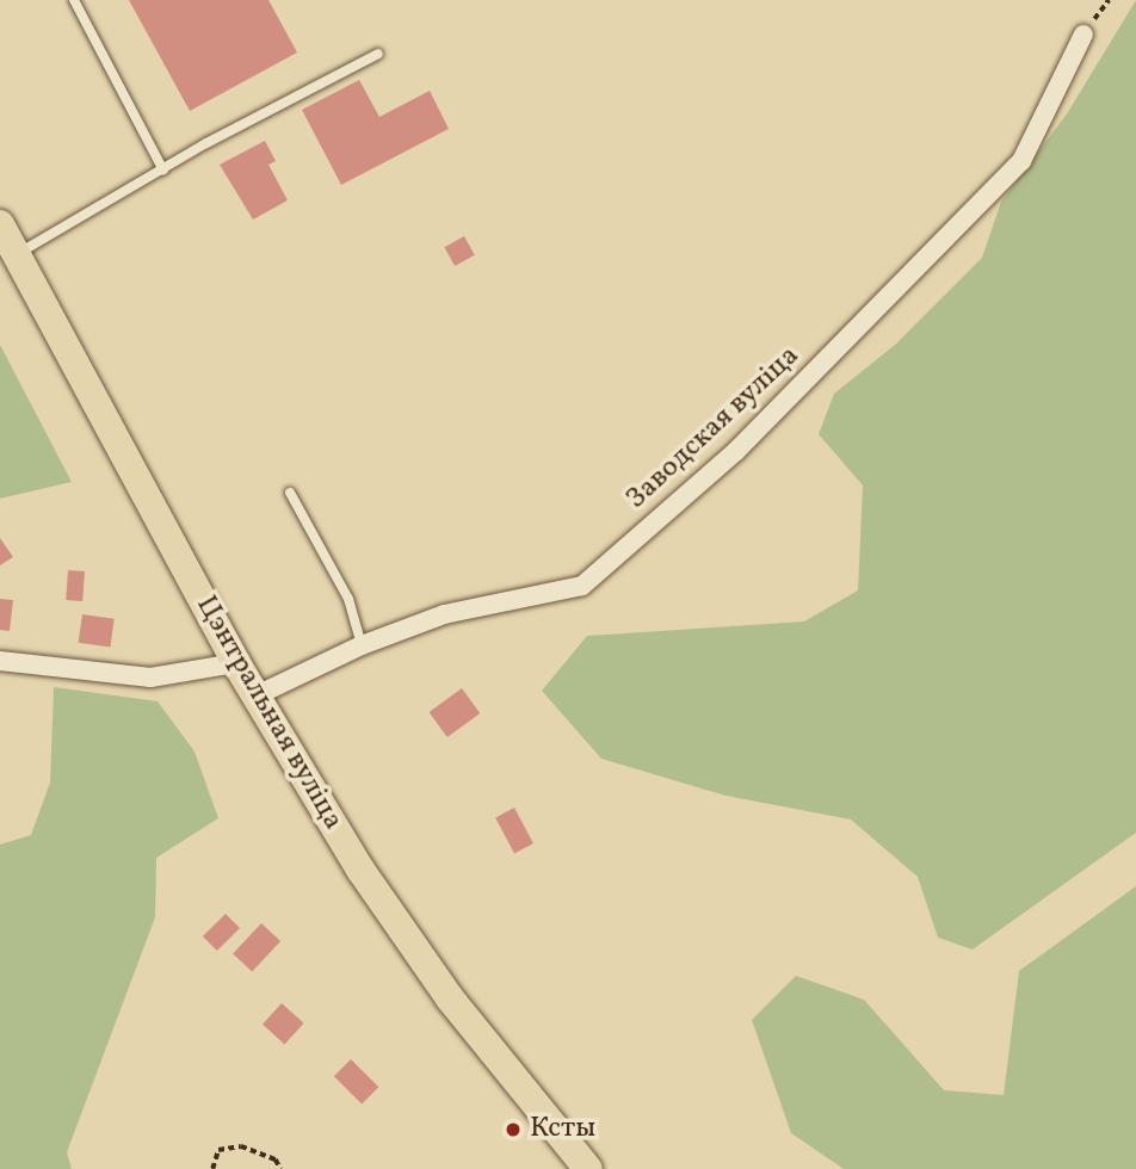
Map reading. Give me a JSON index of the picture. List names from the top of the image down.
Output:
{
  "streets": {
    "main road": ["Цэнтральная вуліца"],
    "street": ["Заводская вуліца"]
  },
  "crossings": [
    ["Заводская вуліца", "Цэнтральная вуліца"]
  ],
  "places": ["Ксты"]
}
